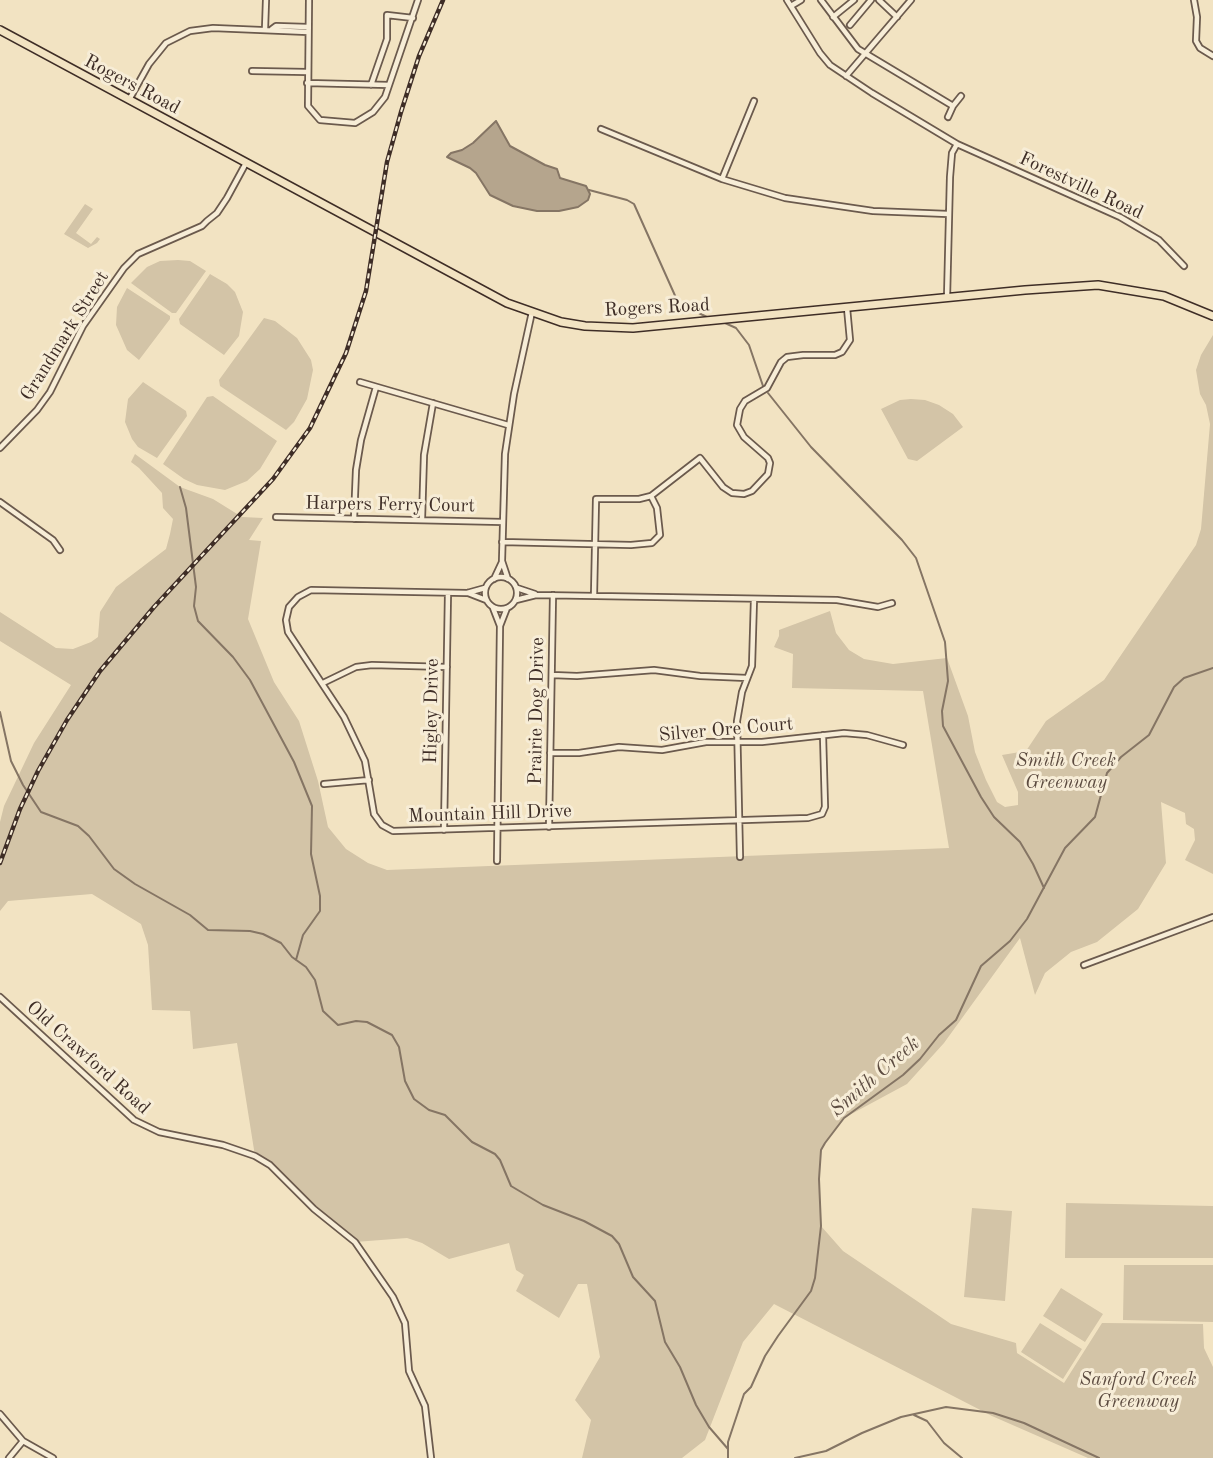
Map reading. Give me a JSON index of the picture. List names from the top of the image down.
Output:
{
  "streets": {
    "main road": ["Rogers Road"],
    "street": [
      "Forestville Road",
      "Grandmark Street",
      "Harpers Ferry Court",
      "Higley Drive",
      "Prairie Dog Drive",
      "Silver Ore Court",
      "Mountain Hill Drive",
      "Old Crawford Road"
    ]
  },
  "crossings": [
    ["Rogers Road", "Grandmark Street"],
    ["Higley Drive", "Mountain Hill Drive"],
    ["Prairie Dog Drive", "Silver Ore Court"],
    ["Prairie Dog Drive", "Mountain Hill Drive"],
    ["Silver Ore Court", "Mountain Hill Drive"]
  ],
  "water": ["Smith Creek"],
  "parks": ["Smith Creek Greenway", "Sanford Creek Greenway"]
}
